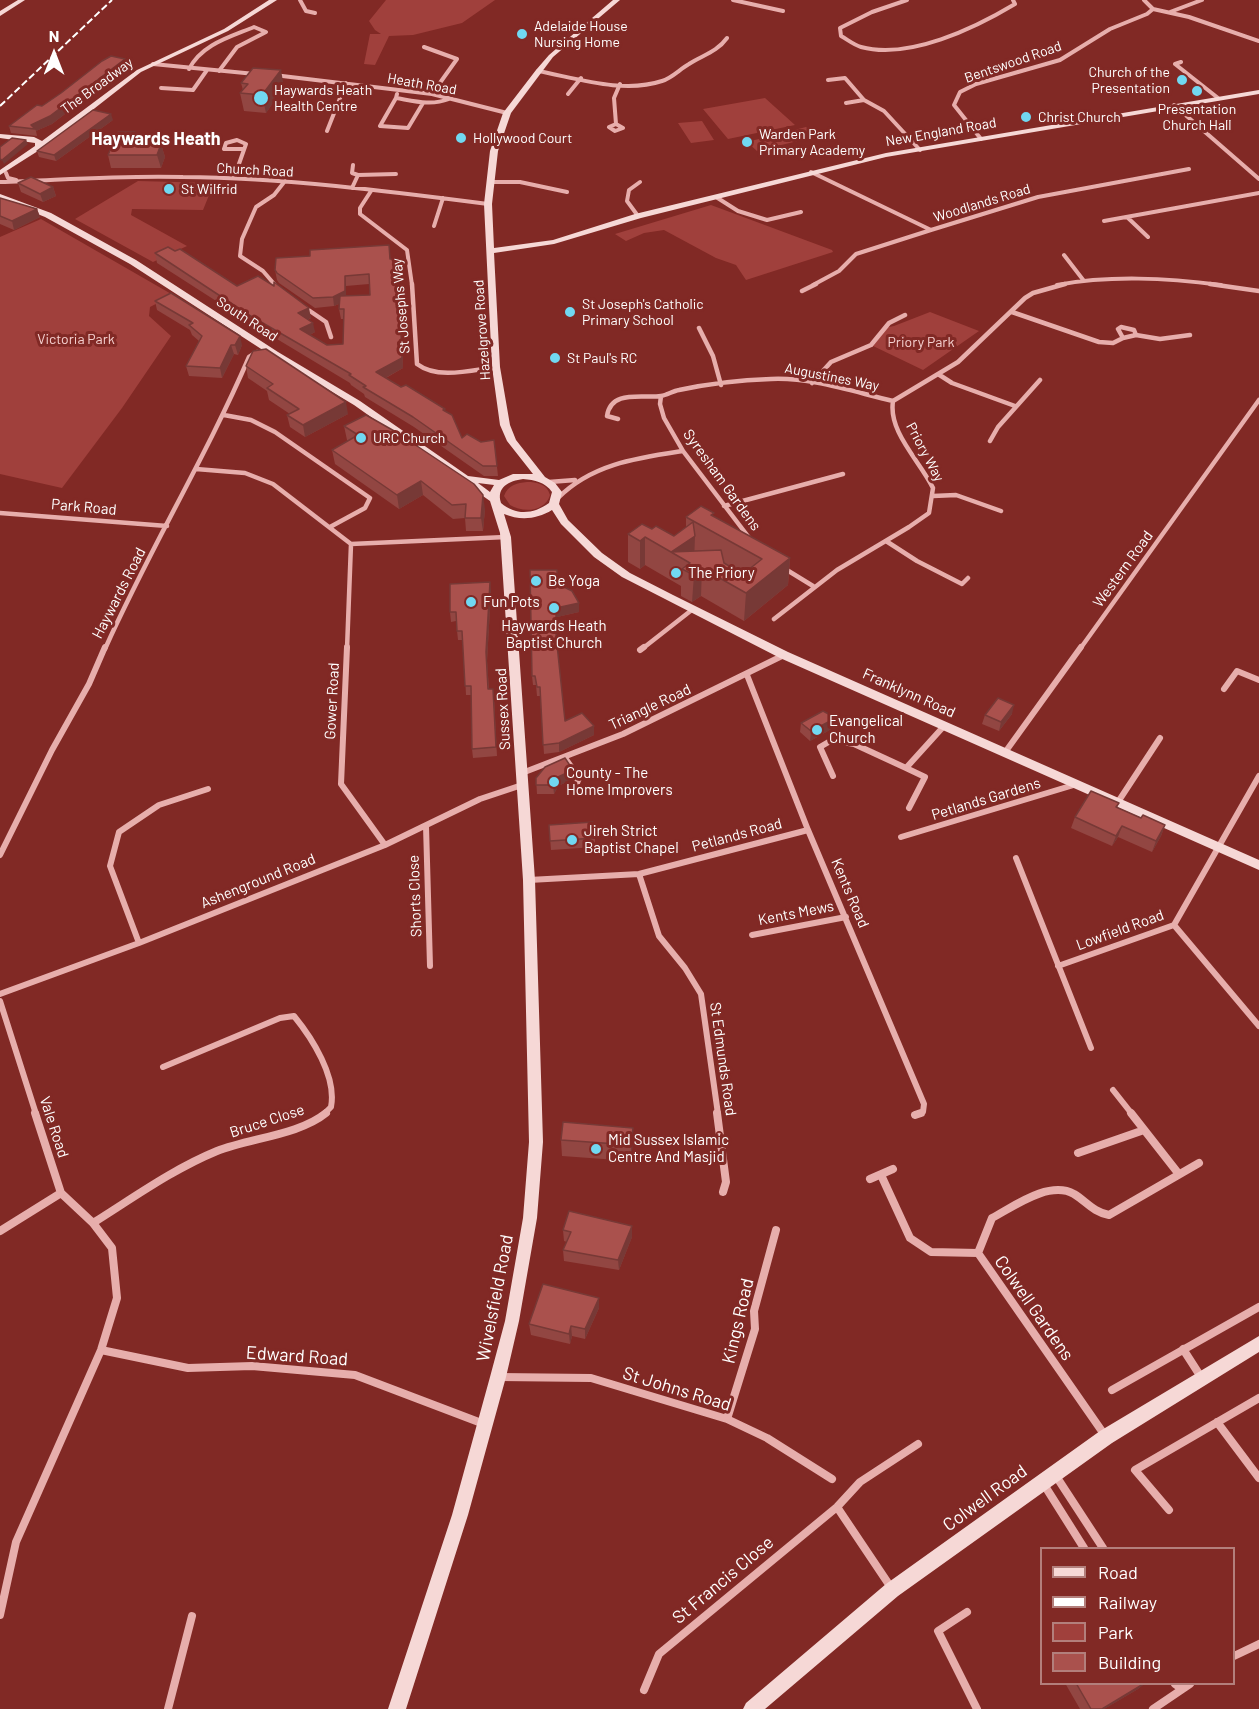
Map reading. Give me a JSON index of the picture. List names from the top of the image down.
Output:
{
  "streets": {
    "main road": [
      "The Broadway",
      "New England Road",
      "South Road",
      "Hazelgrove Road",
      "Franklynn Road",
      "Sussex Road",
      "Wivelsfield Road",
      "Colwell Road"
    ],
    "street": [
      "Bentswood Road",
      "Heath Road",
      "Church Road",
      "Woodlands Road",
      "St Josephs Way",
      "Augustines Way",
      "Priory Way",
      "Syresham Gardens",
      "Park Road",
      "Western Road",
      "Haywards Road",
      "Gower Road",
      "Triangle Road",
      "Petlands Gardens",
      "Petlands Road",
      "Ashenground Road",
      "Kents Road",
      "Shorts Close",
      "Kents Mews",
      "Lowfield Road",
      "St Edmunds Road",
      "Bruce Close",
      "Vale Road",
      "Colwell Gardens",
      "Kings Road",
      "Edward Road",
      "St Johns Road",
      "St Francis Close"
    ]
  },
  "crossings": [
    ["Bentswood Road", "New England Road"],
    ["Heath Road", "Hazelgrove Road"],
    ["The Broadway", "Church Road"],
    ["New England Road", "Hazelgrove Road"],
    ["Church Road", "St Josephs Way"],
    ["Church Road", "Hazelgrove Road"],
    ["St Josephs Way", "Hazelgrove Road"],
    ["South Road", "Hazelgrove Road"],
    ["South Road", "Haywards Road"],
    ["South Road", "Franklynn Road"],
    ["South Road", "Sussex Road"],
    ["Hazelgrove Road", "Franklynn Road"],
    ["Hazelgrove Road", "Sussex Road"],
    ["Augustines Way", "Priory Way"],
    ["Augustines Way", "Syresham Gardens"],
    ["Park Road", "Haywards Road"],
    ["Western Road", "Franklynn Road"],
    ["Franklynn Road", "Triangle Road"],
    ["Franklynn Road", "Sussex Road"],
    ["Franklynn Road", "Petlands Gardens"],
    ["Franklynn Road", "Lowfield Road"],
    ["Gower Road", "Ashenground Road"],
    ["Triangle Road", "Sussex Road"],
    ["Triangle Road", "Ashenground Road"],
    ["Triangle Road", "Kents Road"],
    ["Sussex Road", "Petlands Road"],
    ["Sussex Road", "Ashenground Road"],
    ["Sussex Road", "Wivelsfield Road"],
    ["Petlands Road", "Kents Road"],
    ["Petlands Road", "St Edmunds Road"],
    ["Petlands Road", "Wivelsfield Road"],
    ["Ashenground Road", "Shorts Close"],
    ["Kents Road", "Kents Mews"],
    ["Wivelsfield Road", "Edward Road"],
    ["Wivelsfield Road", "St Johns Road"],
    ["Colwell Gardens", "Colwell Road"],
    ["Kings Road", "St Johns Road"]
  ],
  "districts": ["Haywards Heath"],
  "parks": ["Victoria Park", "Priory Park"],
  "places": [
    "Adelaide House Nursing Home",
    "Church of the Presentation",
    "Presentation Church Hall",
    "Haywards Heath Health Centre",
    "Christ Church",
    "Hollywood Court",
    "Warden Park Primary Academy",
    "St Wilfrid",
    "St Joseph's Catholic Primary School",
    "St Paul's RC",
    "URC Church",
    "The Priory",
    "Be Yoga",
    "Fun Pots",
    "Haywards Heath Baptist Church",
    "Evangelical Church",
    "County - The Home Improvers",
    "Jireh Strict Baptist Chapel",
    "Mid Sussex Islamic Centre And Masjid"
  ],
  "legend": [
    "Road",
    "Railway",
    "Park",
    "Building"
  ],
  "north": "top"
}
